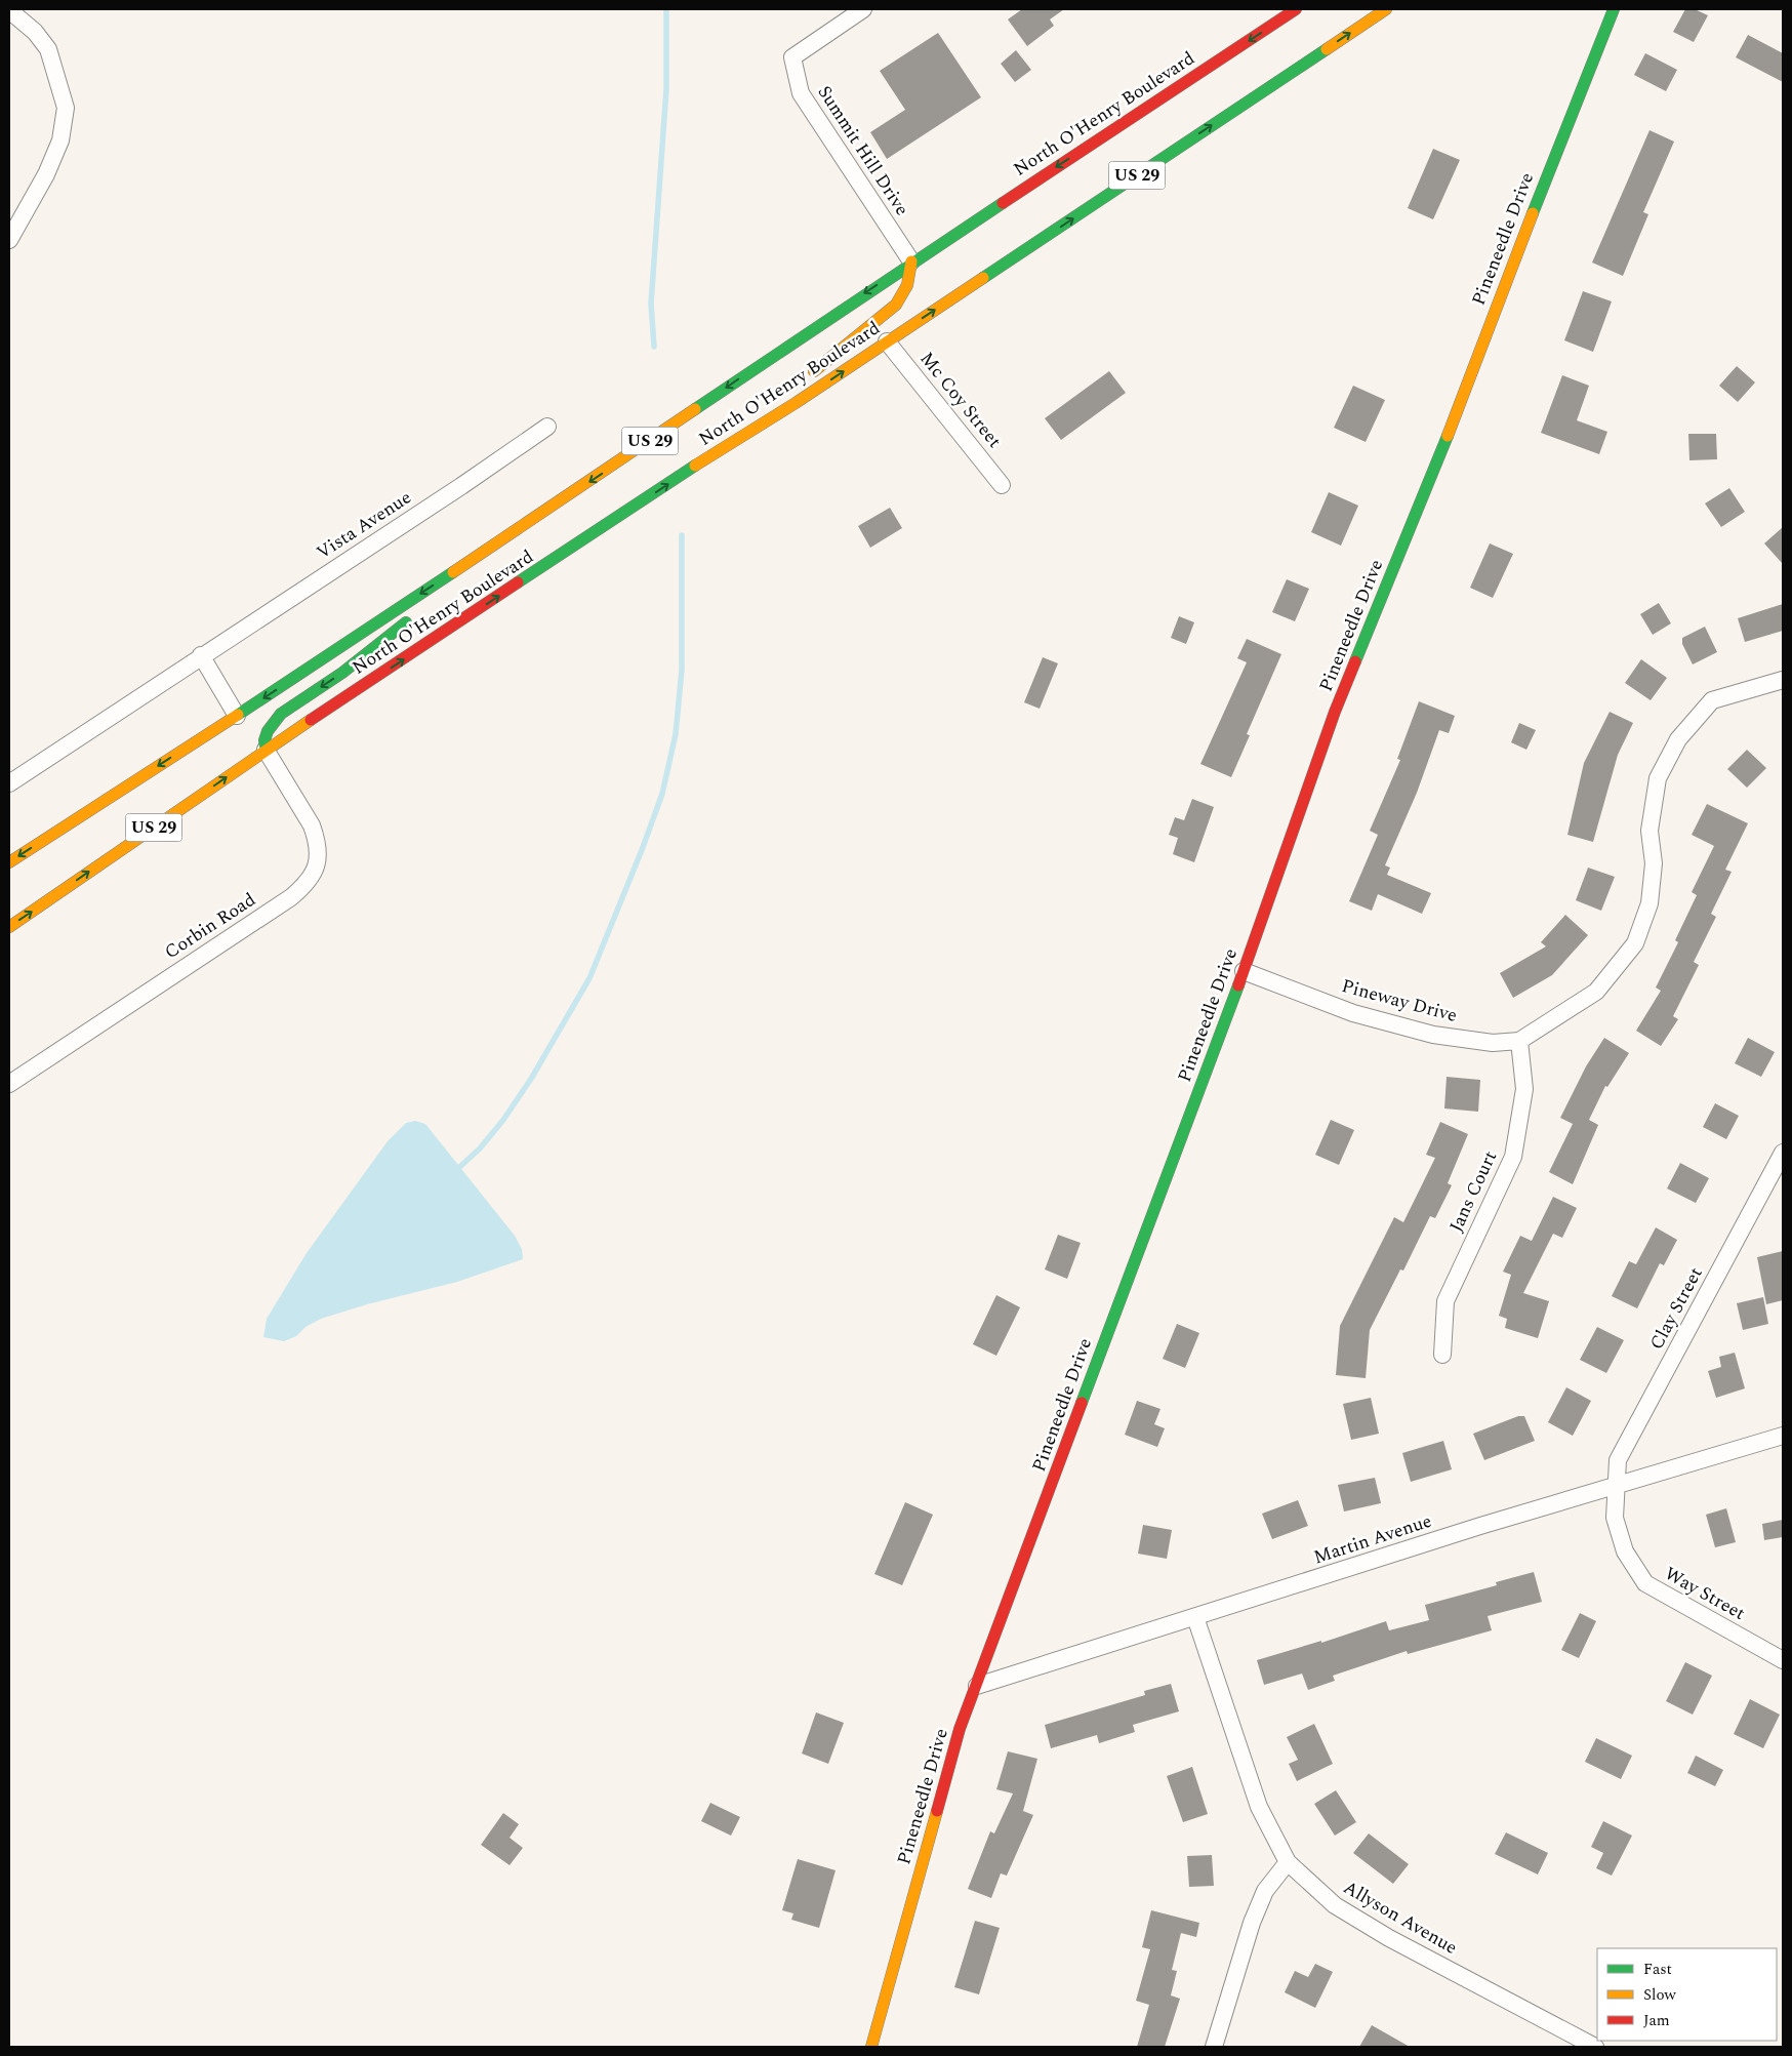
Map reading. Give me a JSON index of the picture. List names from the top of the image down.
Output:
{
  "streets": {
    "main road": ["North O'Henry Boulevard", "US 29", "Pineneedle Drive"],
    "street": [
      "Summit Hill Drive",
      "Mc Coy Street",
      "Vista Avenue",
      "Corbin Road",
      "Pineway Drive",
      "Jans Court",
      "Clay Street",
      "Martin Avenue",
      "Way Street",
      "Allyson Avenue"
    ]
  },
  "crossings": [
    ["North O'Henry Boulevard", "Summit Hill Drive"],
    ["North O'Henry Boulevard", "Mc Coy Street"],
    ["North O'Henry Boulevard", "Corbin Road"],
    ["Pineneedle Drive", "Pineway Drive"],
    ["Pineneedle Drive", "Martin Avenue"],
    ["Pineway Drive", "Jans Court"],
    ["Clay Street", "Martin Avenue"],
    ["Clay Street", "Way Street"],
    ["Martin Avenue", "Way Street"],
    ["Martin Avenue", "Allyson Avenue"]
  ],
  "legend": ["Fast", "Slow", "Jam"]
}
